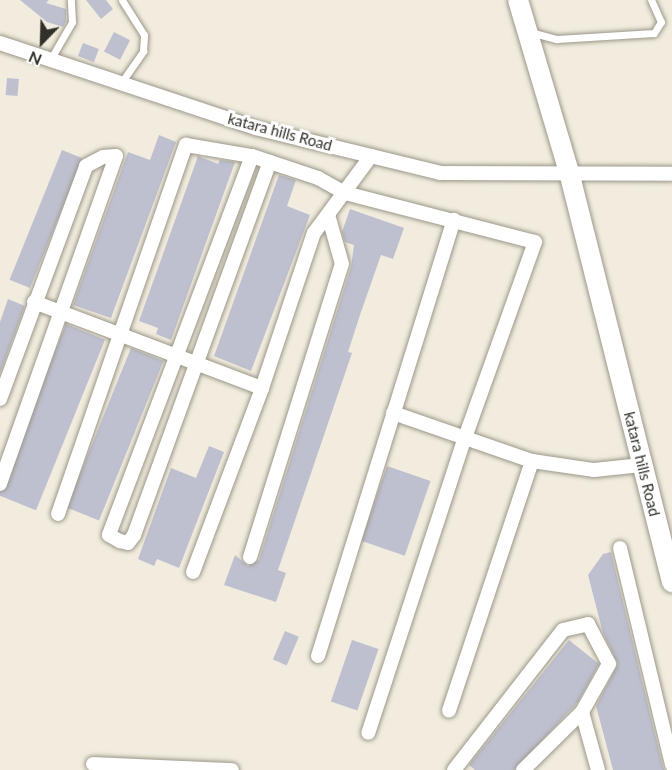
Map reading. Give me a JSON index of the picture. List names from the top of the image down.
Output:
{
  "streets": {
    "main road": ["katara hills Road"]
  },
  "north": "bottom left"
}
